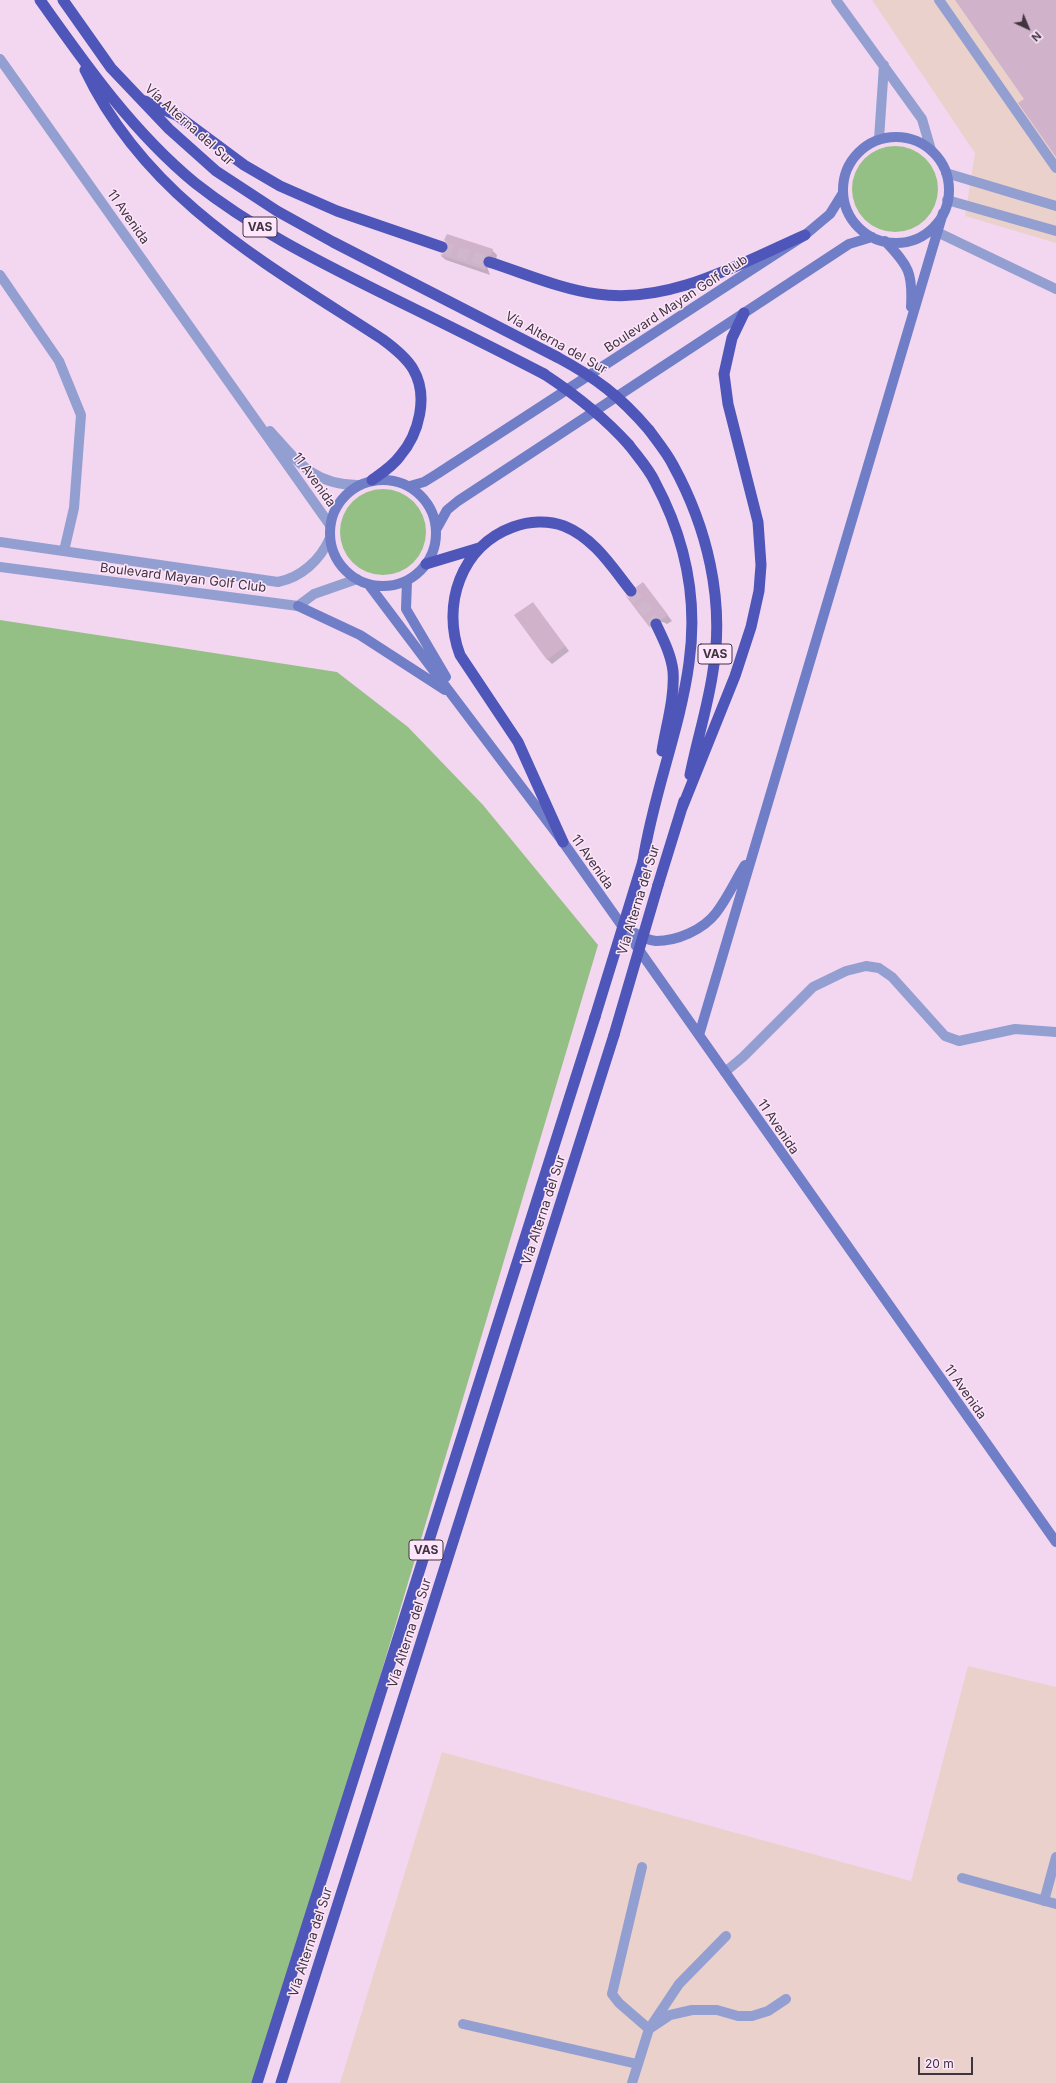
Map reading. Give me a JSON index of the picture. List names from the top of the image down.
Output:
{
  "streets": {
    "highway": ["Vía Alterna del Sur", "VAS"],
    "main road": ["11 Avenida", "Boulevard Mayan Golf Club"]
  },
  "crossings": [
    ["11 Avenida", "Boulevard Mayan Golf Club"]
  ],
  "scale_bar": "20 m",
  "north": "bottom right"
}
